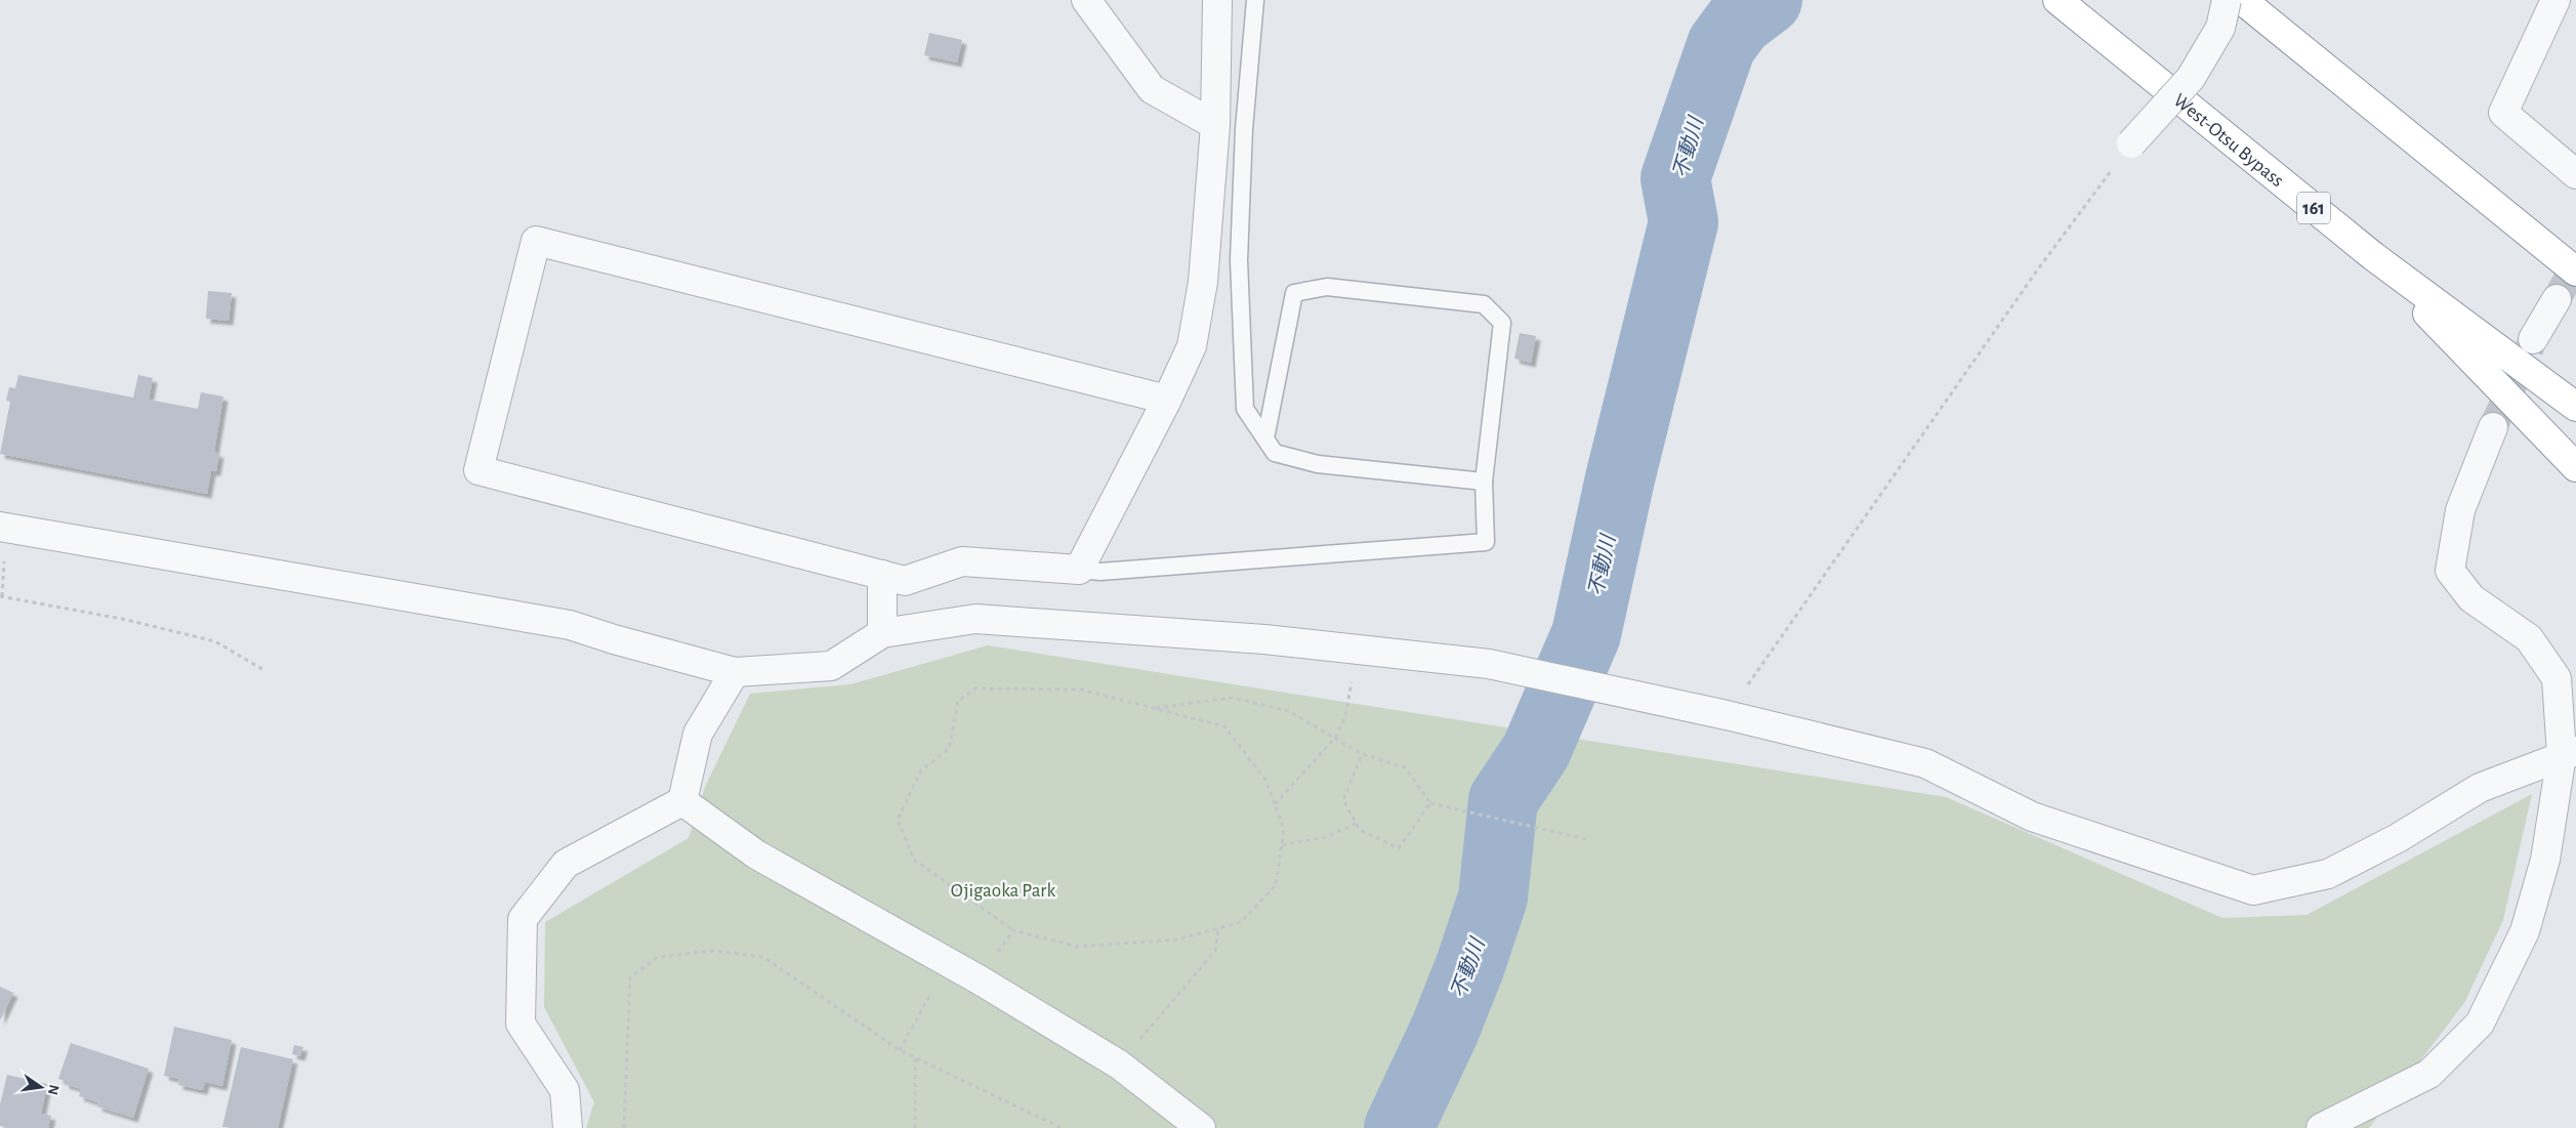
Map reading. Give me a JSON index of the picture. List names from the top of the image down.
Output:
{
  "streets": {
    "highway": ["West-Otsu Bypass", "161"]
  },
  "water": ["不動川"],
  "parks": ["Ojigaoka Park"],
  "north": "right"
}
